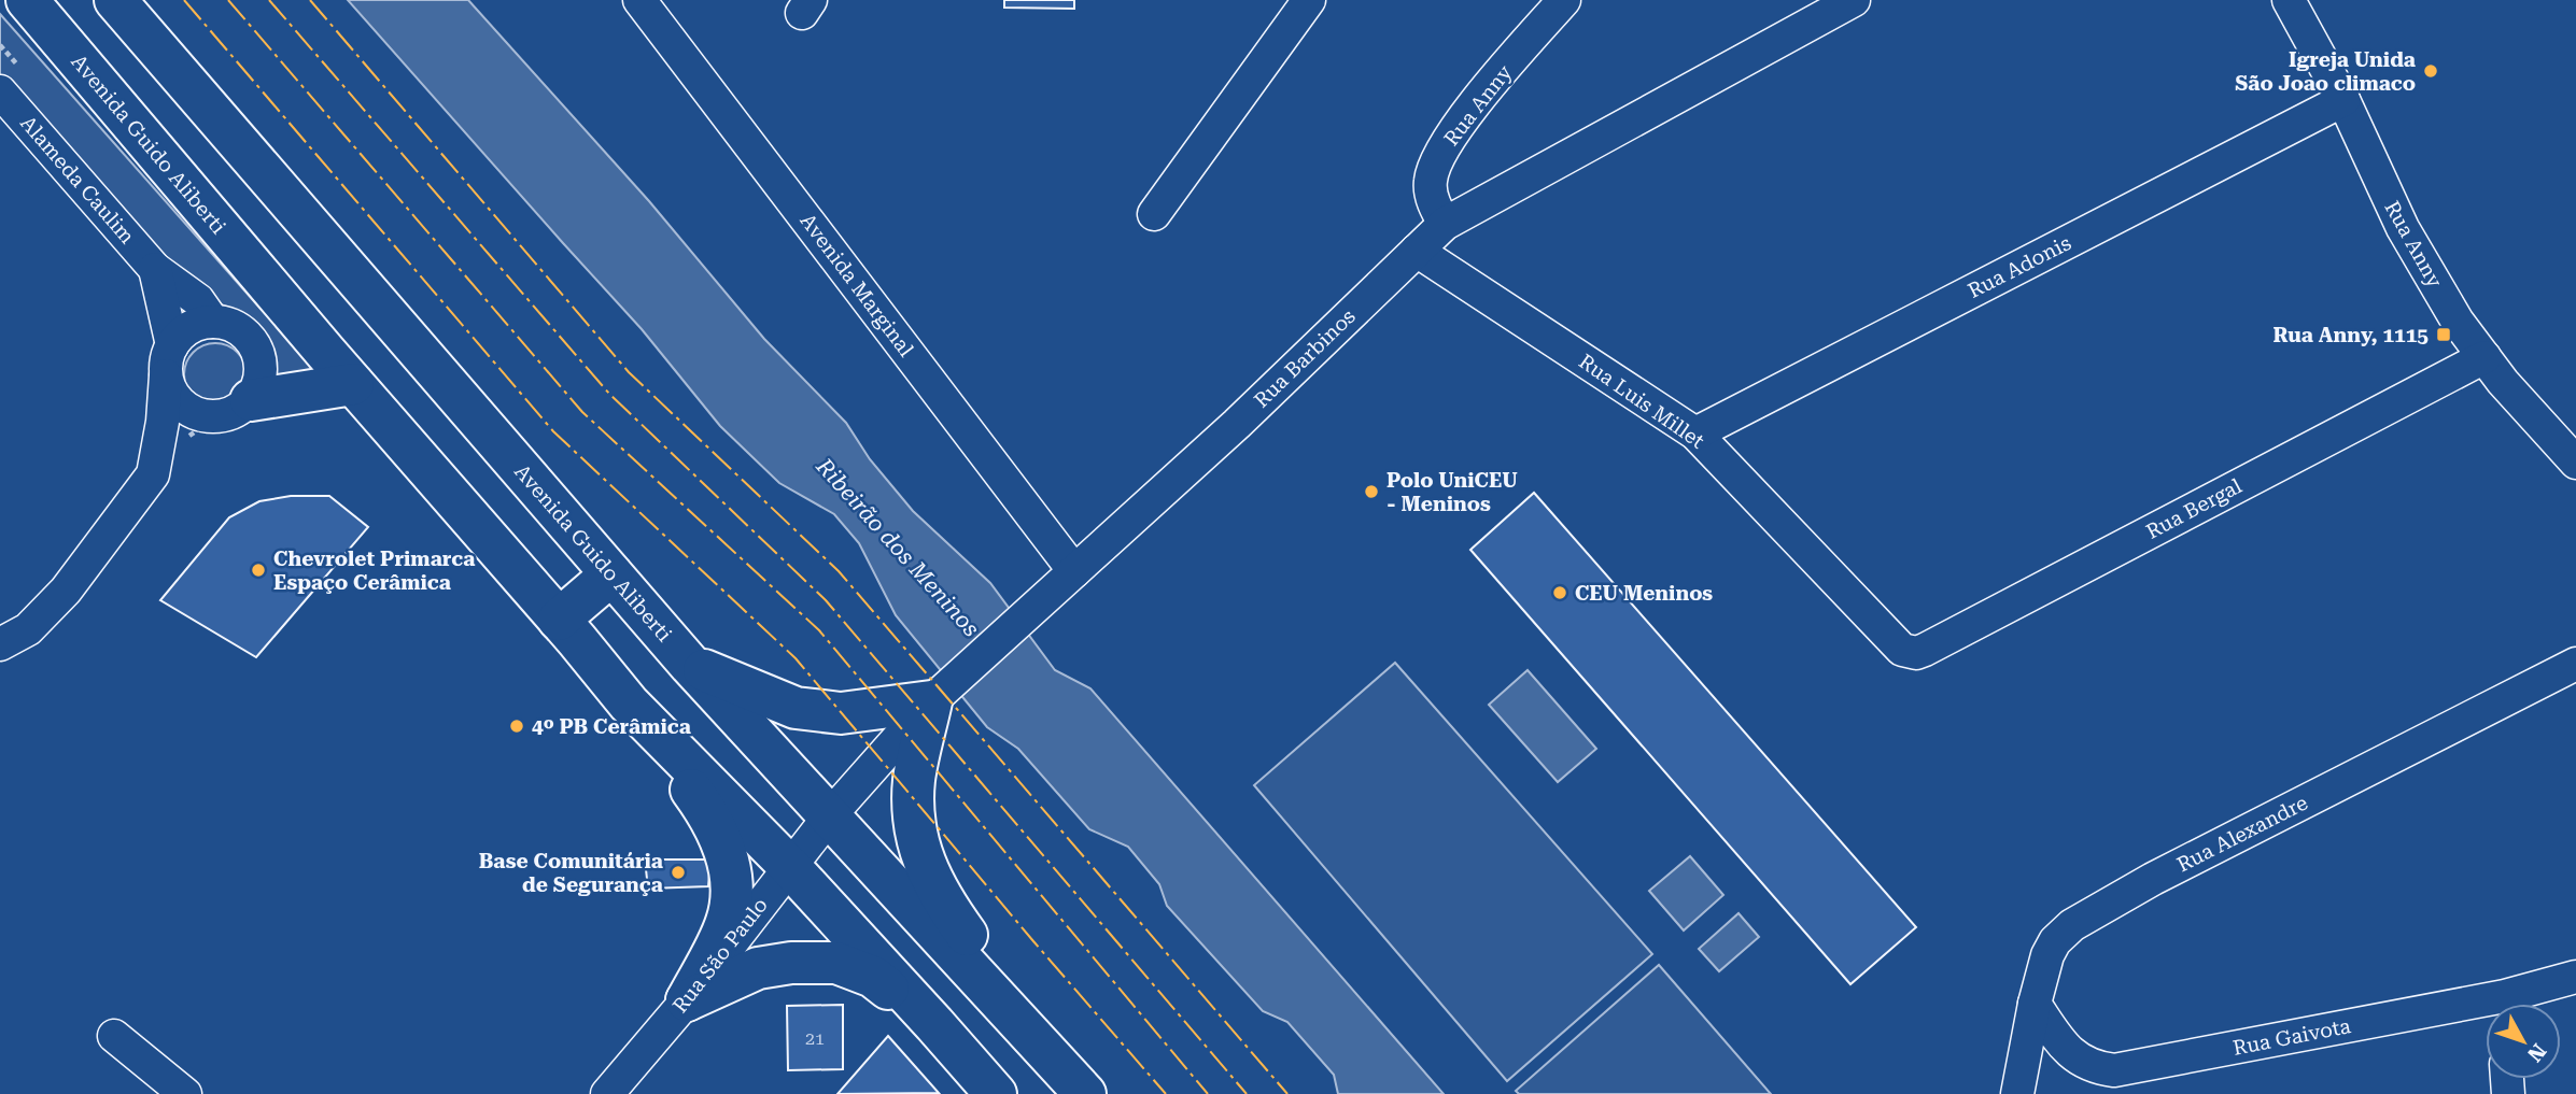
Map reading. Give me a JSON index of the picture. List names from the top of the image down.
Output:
{
  "streets": {
    "main road": ["Avenida Guido Aliberti"],
    "street": [
      "Rua Anny",
      "Alameda Caulim",
      "Rua Adonis",
      "Avenida Marginal",
      "Rua Barbinos",
      "Rua Luis Millet",
      "Rua Bergal",
      "Rua Alexandre",
      "Rua São Paulo",
      "Rua Gaivota"
    ]
  },
  "crossings": [
    ["Rua Anny", "Rua Adonis"],
    ["Rua Anny", "Rua Barbinos"],
    ["Rua Anny", "Rua Bergal"],
    ["Avenida Guido Aliberti", "Rua Barbinos"],
    ["Avenida Guido Aliberti", "Rua São Paulo"],
    ["Rua Adonis", "Rua Luis Millet"],
    ["Avenida Marginal", "Rua Barbinos"],
    ["Rua Barbinos", "Rua Luis Millet"],
    ["Rua Barbinos", "Rua São Paulo"],
    ["Rua Luis Millet", "Rua Bergal"],
    ["Rua Alexandre", "Rua Gaivota"]
  ],
  "water": ["Ribeirão dos Meninos"],
  "places": {
    "other": [
      "Igreja Unida São Joao climaco",
      "Polo UniCEU - Meninos",
      "Chevrolet Primarca Espaço Cerâmica",
      "CEU Meninos",
      "4º PB Cerâmica",
      "Base Comunitária de Segurança"
    ],
    "transit": ["Rua Anny, 1115"]
  },
  "house_numbers": ["21"],
  "north": "bottom right"
}
